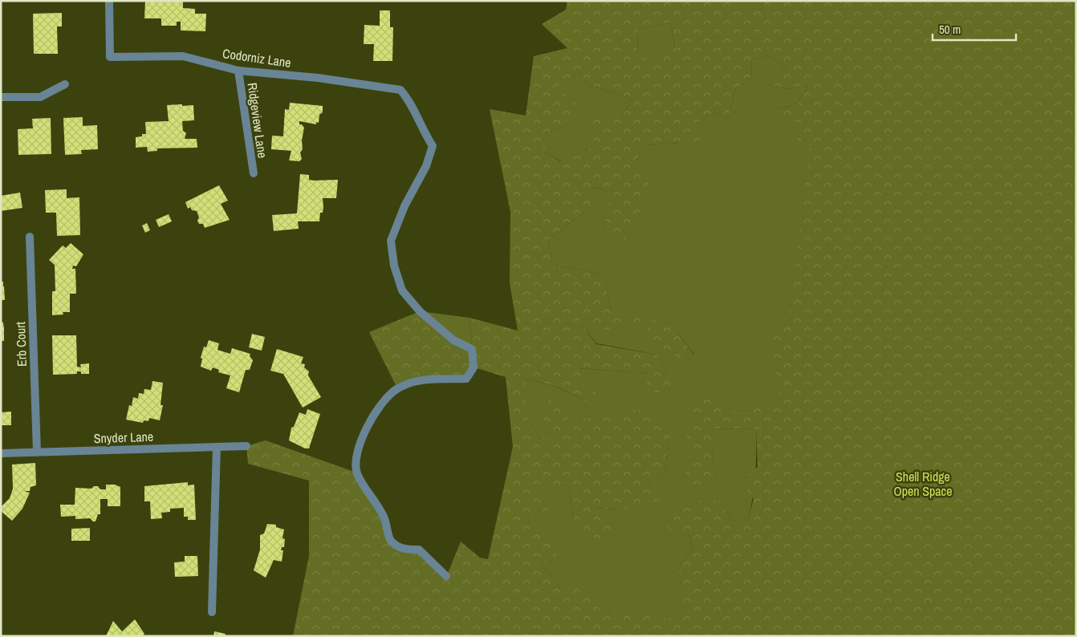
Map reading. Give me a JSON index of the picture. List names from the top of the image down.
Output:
{
  "streets": {
    "street": [
      "Codorniz Lane",
      "Ridgeview Lane",
      "Erb Court",
      "Snyder Lane"
    ]
  },
  "crossings": [
    ["Codorniz Lane", "Ridgeview Lane"],
    ["Erb Court", "Snyder Lane"]
  ],
  "parks": ["Shell Ridge Open Space"],
  "scale_bar": "50 m"
}
